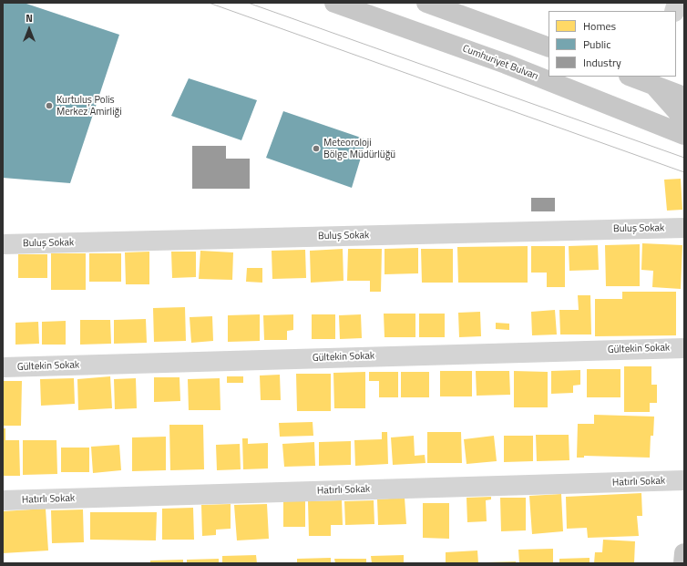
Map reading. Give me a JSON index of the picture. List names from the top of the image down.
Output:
{
  "streets": {
    "main road": ["Cumhuriyet Bulvarı"],
    "street": ["Buluş Sokak", "Gültekin Sokak", "Hatırlı Sokak"]
  },
  "places": ["Kurtuluş Polis Merkez Amirliği", "Meteoroloji Bölge Müdürlüğü"],
  "legend": ["Homes", "Public", "Industry"],
  "north": "top"
}
